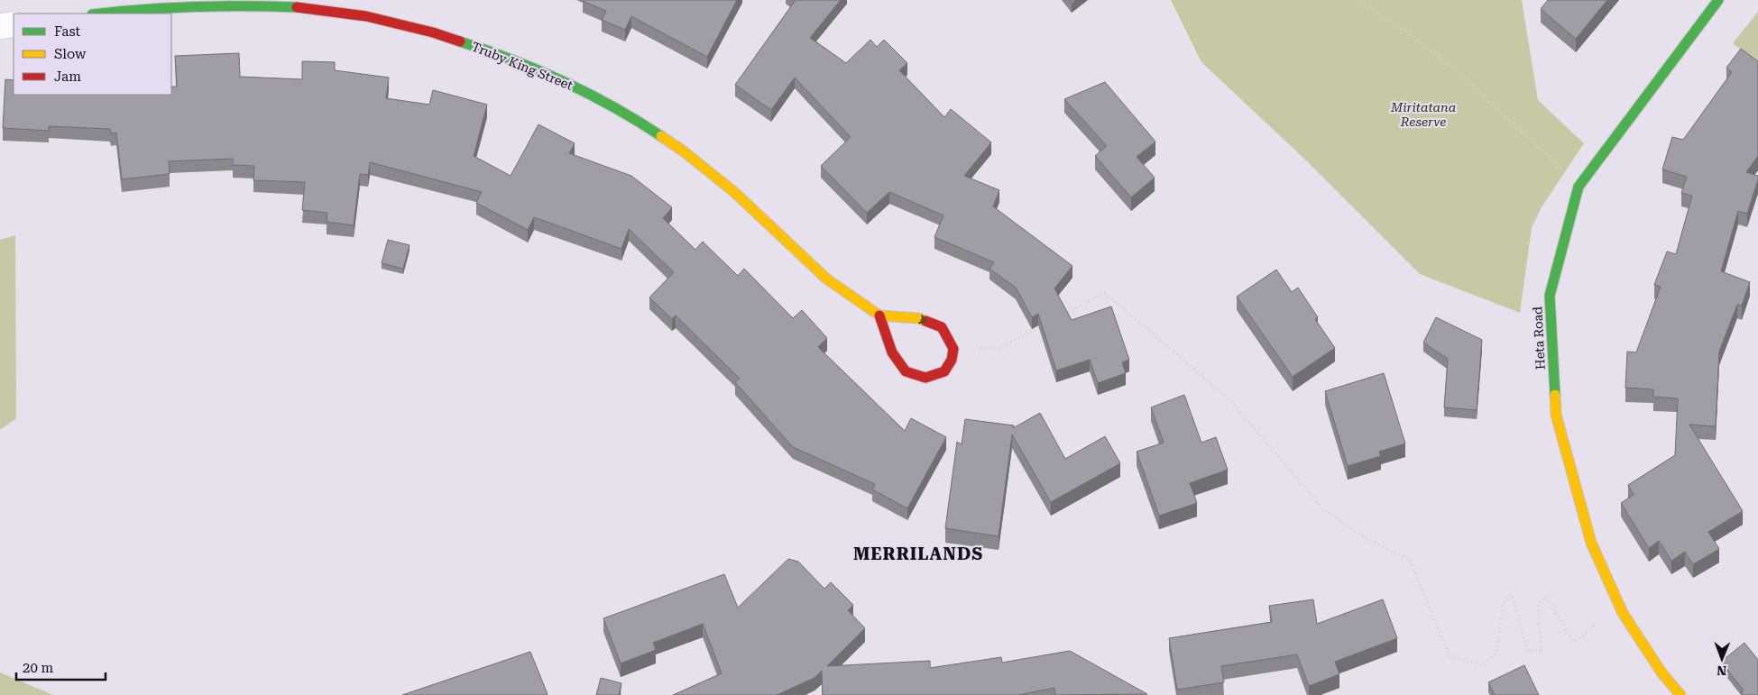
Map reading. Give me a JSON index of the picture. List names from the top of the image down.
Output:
{
  "streets": {
    "street": ["Truby King Street", "Heta Road"]
  },
  "districts": ["MERRILANDS"],
  "parks": ["Miritatana Reserve"],
  "legend": ["Fast", "Slow", "Jam"],
  "scale_bar": "20 m",
  "north": "bottom"
}
